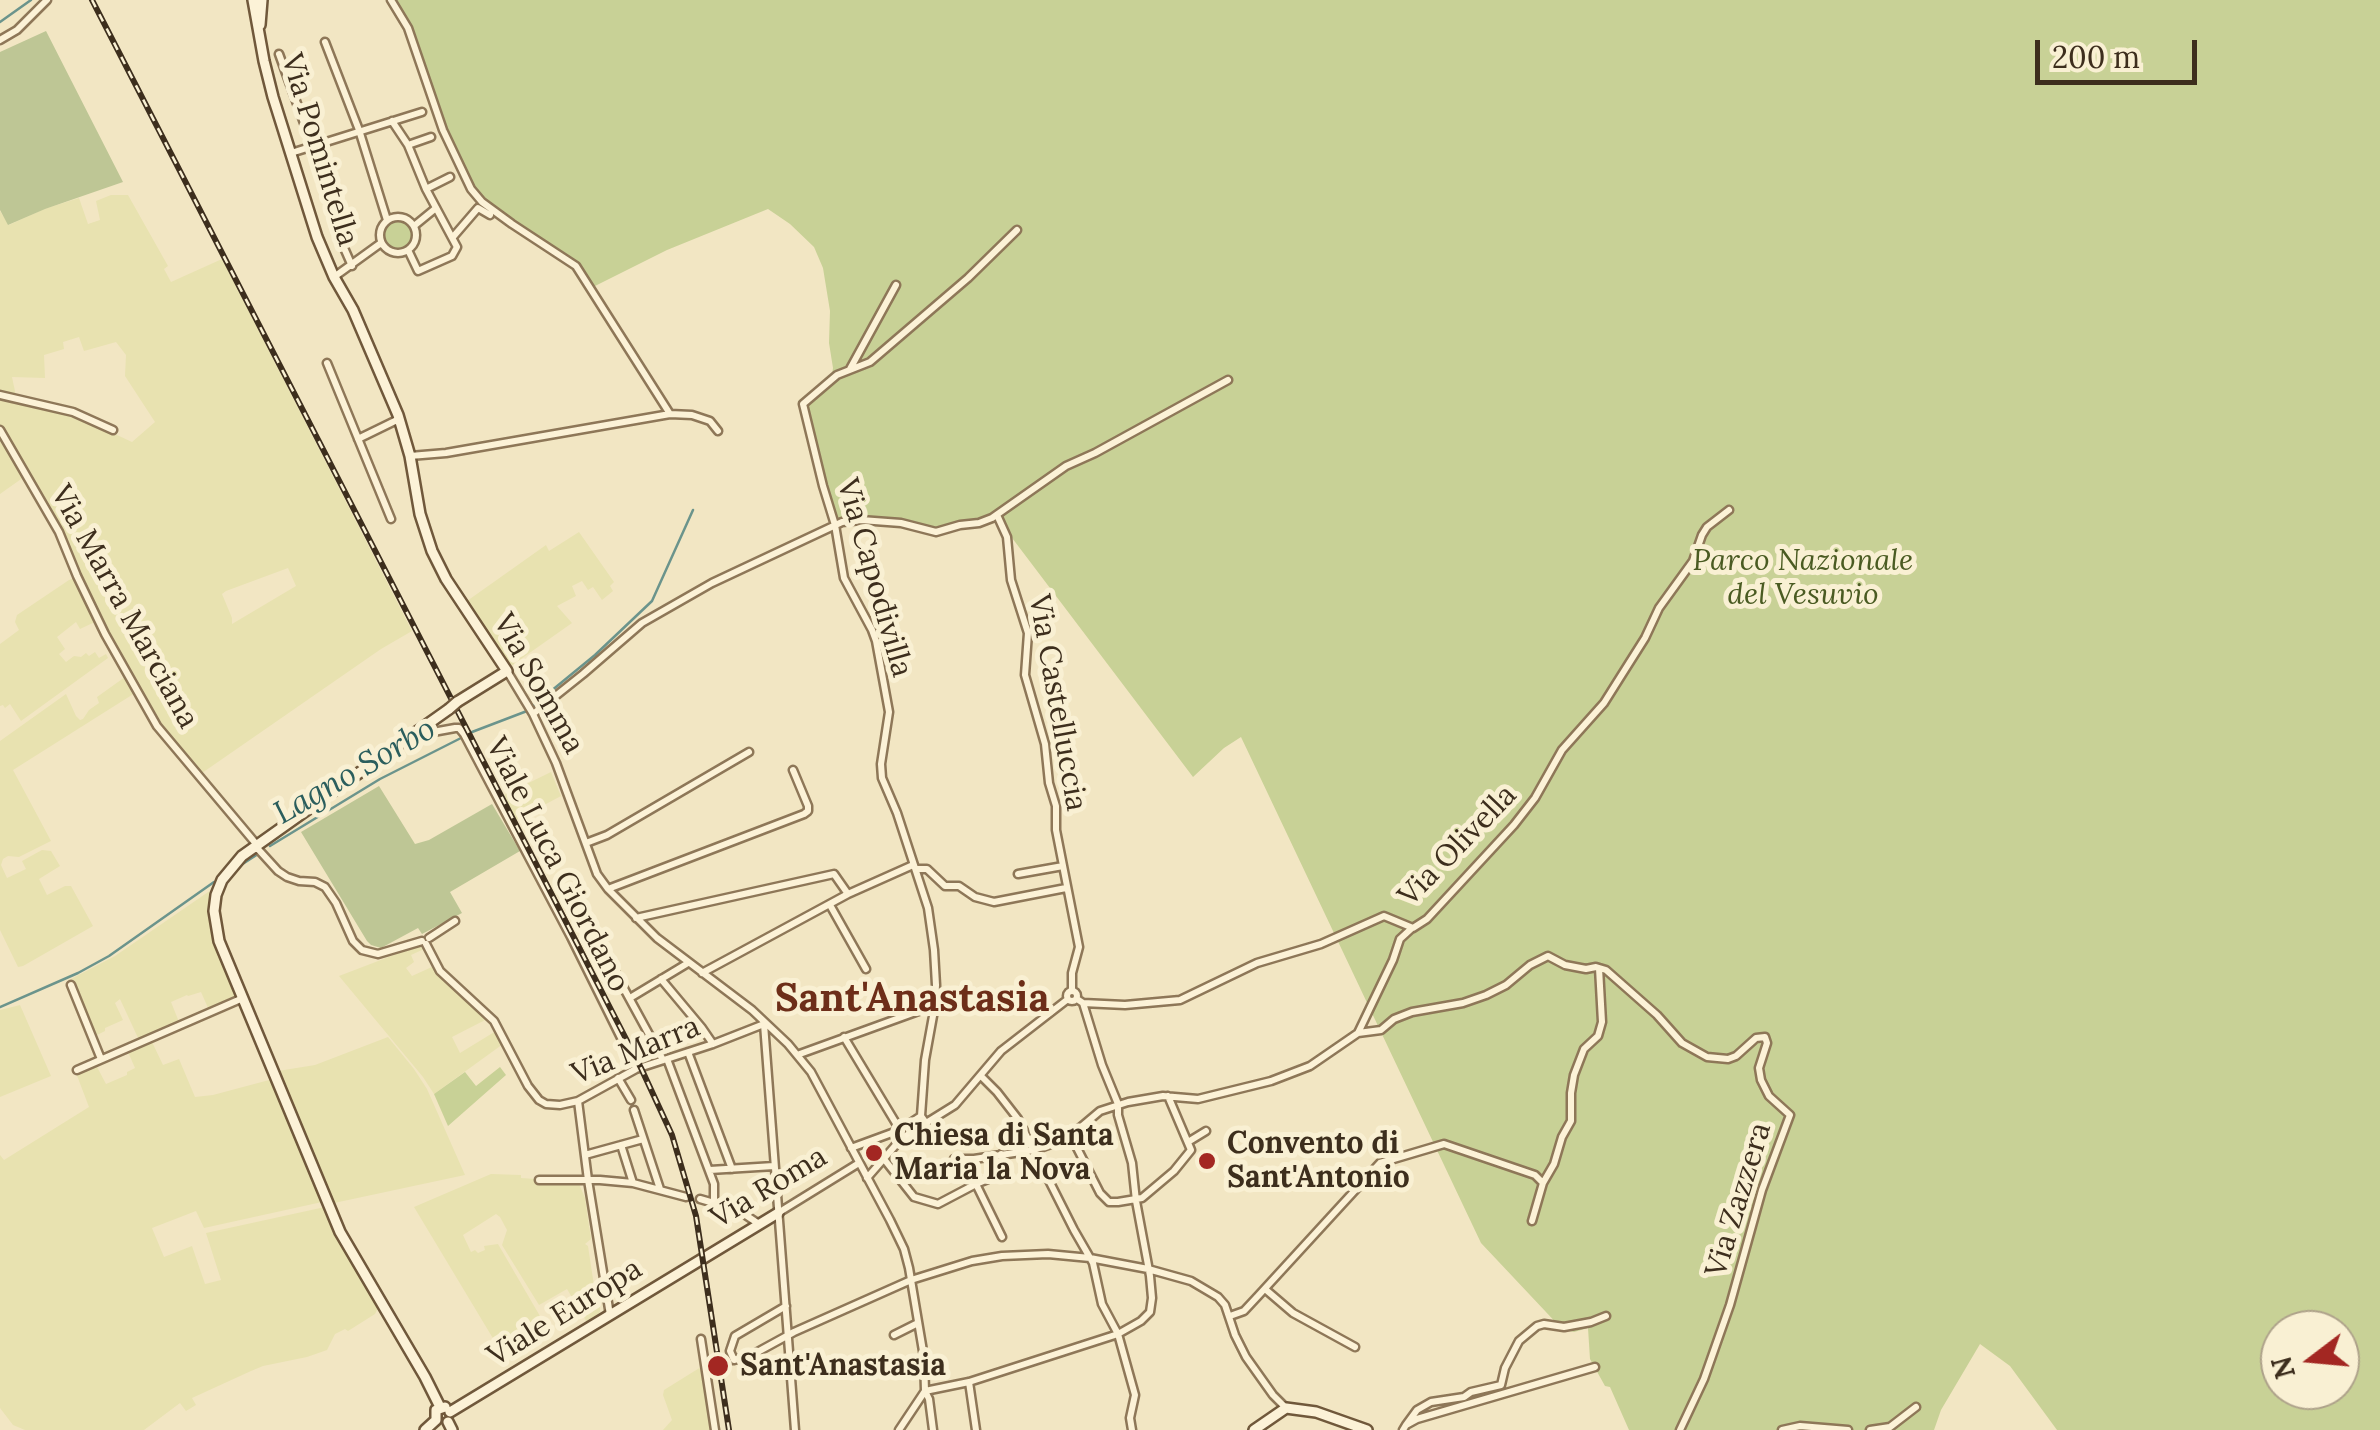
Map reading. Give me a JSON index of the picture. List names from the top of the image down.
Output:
{
  "streets": {
    "main road": [
      "Via Pomintella",
      "Via Somma",
      "Via Roma",
      "Viale Europa"
    ],
    "street": [
      "Via Capodivilla",
      "Via Marra Marciana",
      "Via Castelluccia",
      "Via Olivella",
      "Viale Luca Giordano",
      "Via Marra",
      "Via Zazzera"
    ]
  },
  "crossings": [
    ["Via Pomintella", "Via Somma"],
    ["Via Somma", "Via Marra"],
    ["Via Somma", "Via Roma"],
    ["Via Castelluccia", "Via Olivella"],
    ["Viale Luca Giordano", "Via Marra"],
    ["Via Roma", "Viale Europa"]
  ],
  "districts": ["Sant'Anastasia"],
  "water": ["Lagno Sorbo"],
  "parks": ["Parco Nazionale del Vesuvio"],
  "places": ["Chiesa di Santa Maria la Nova", "Convento di Sant'Antonio", "Sant'Anastasia"],
  "scale_bar": "200 m",
  "north": "left"
}
